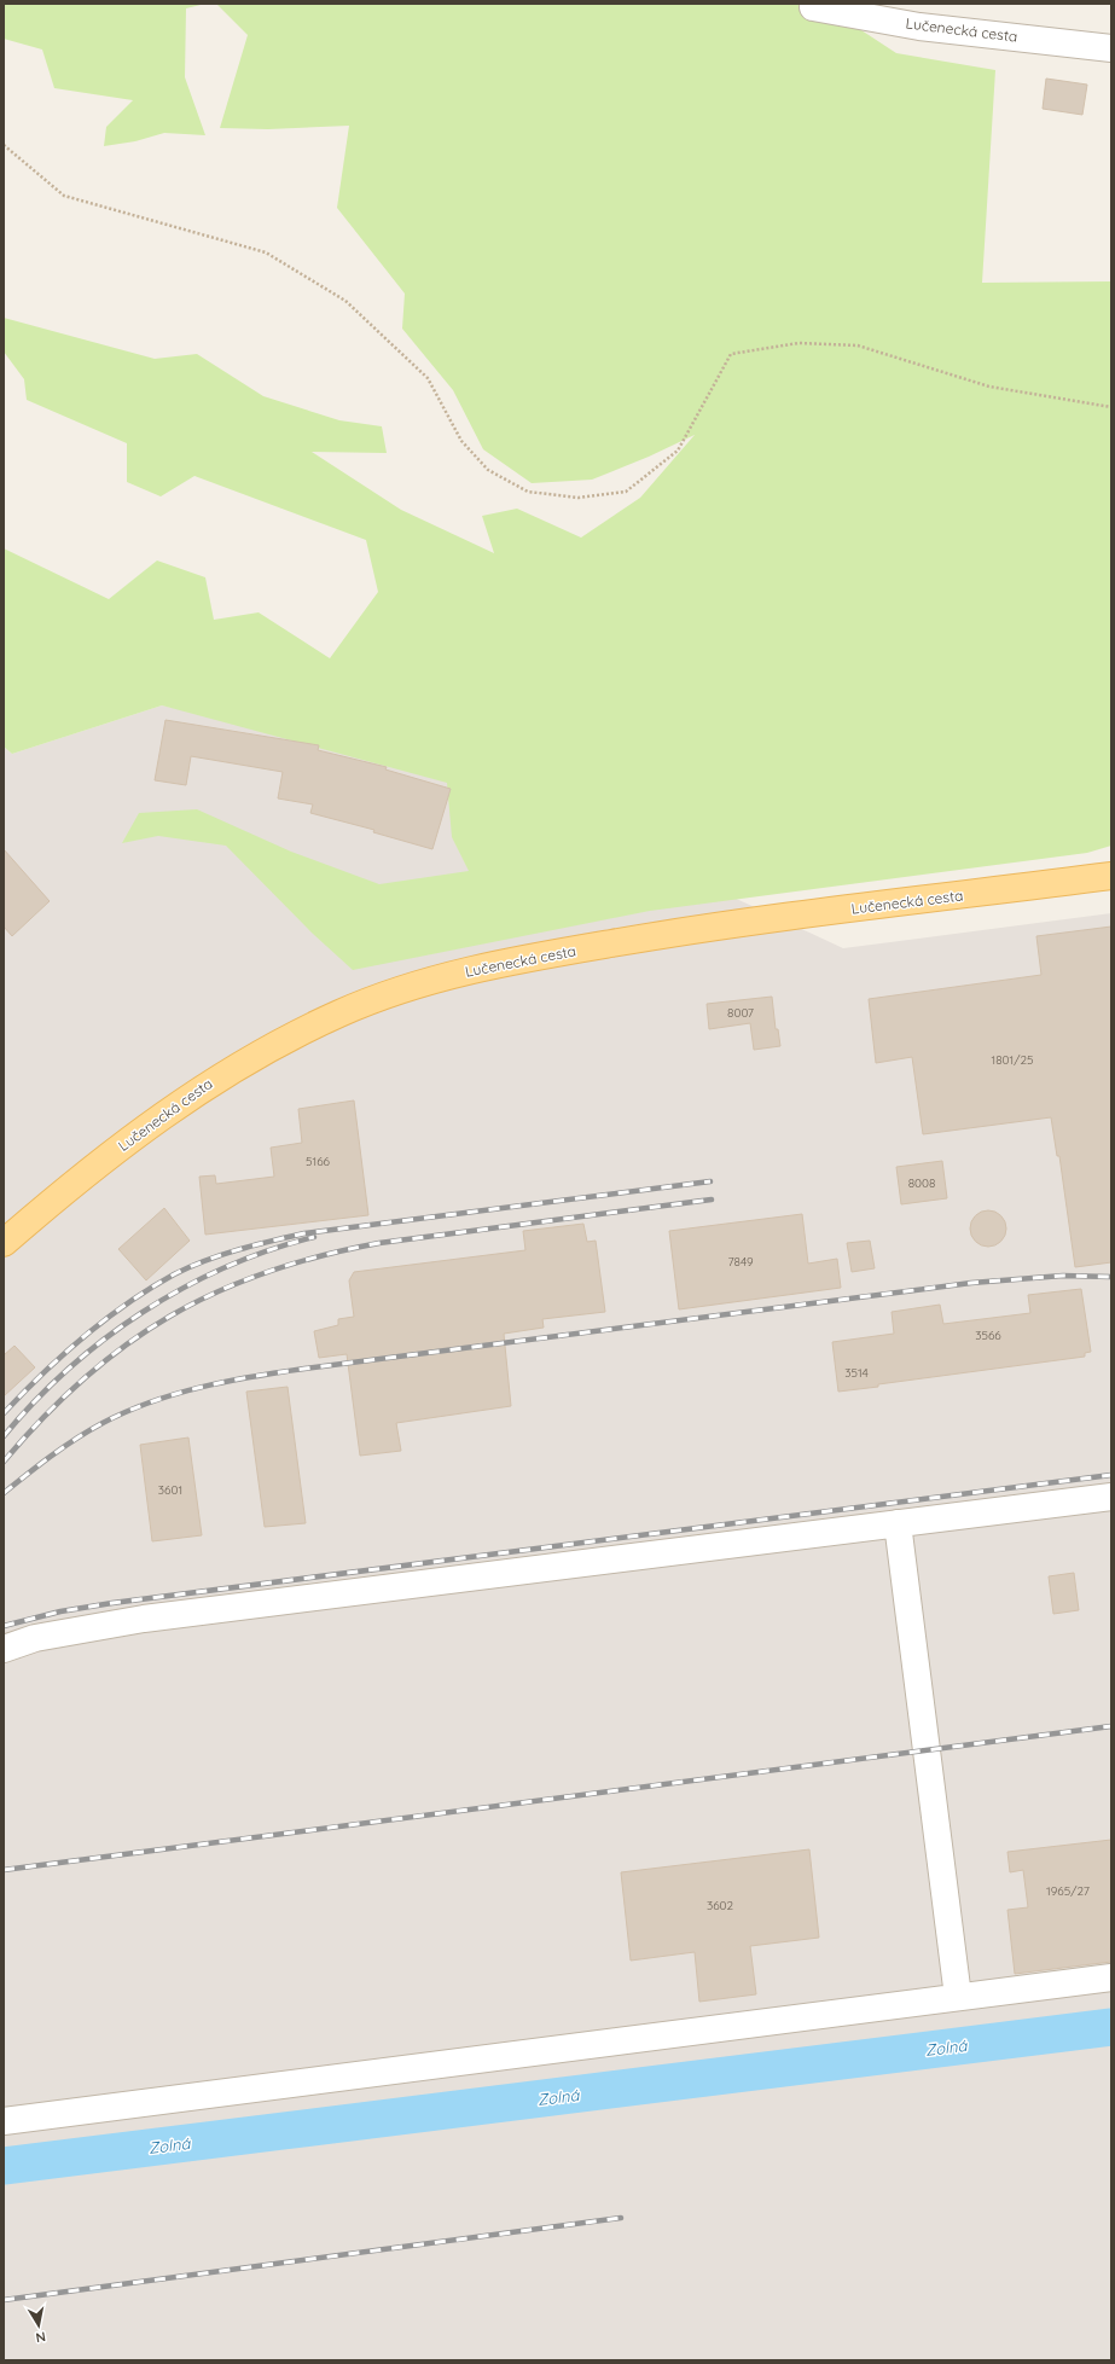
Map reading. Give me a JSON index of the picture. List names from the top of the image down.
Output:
{
  "streets": {
    "main road": ["Lučenecká cesta"]
  },
  "water": ["Zolná"],
  "house_numbers": [
    "8007",
    "1801/25",
    "5166",
    "8008",
    "7849",
    "3566",
    "3514",
    "3601",
    "1965/27",
    "3602"
  ],
  "north": "bottom"
}
